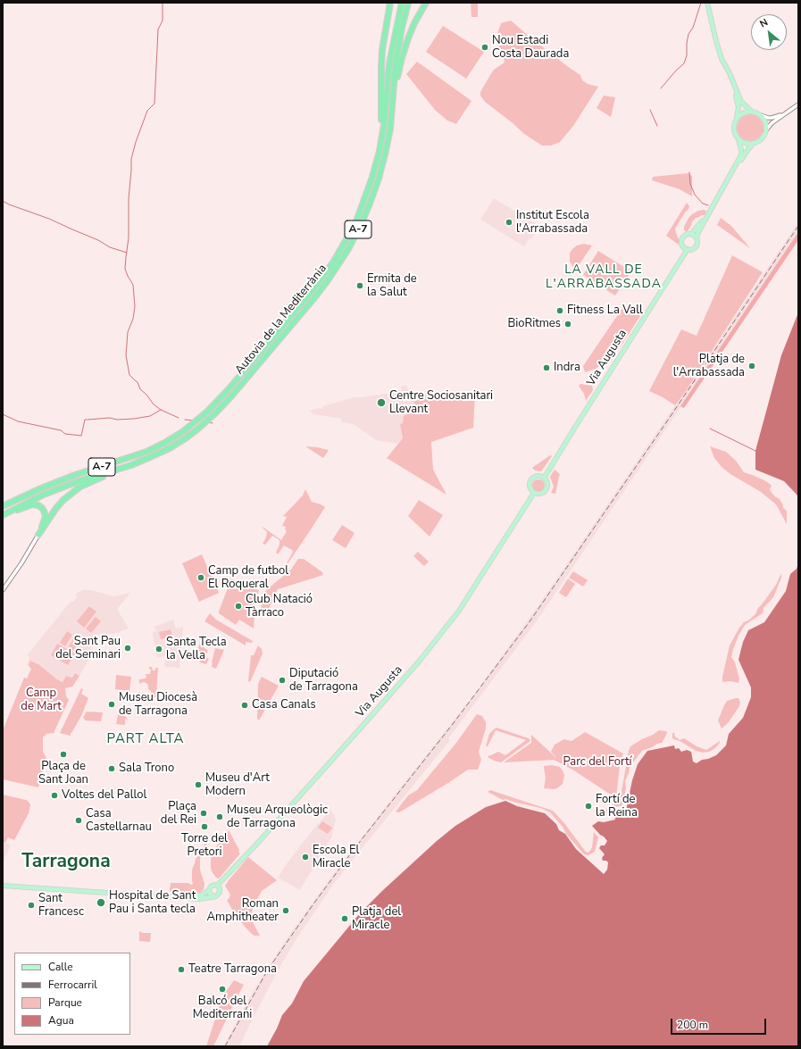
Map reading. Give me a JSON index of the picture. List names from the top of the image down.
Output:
{
  "streets": {
    "highway": ["A-7", "Autovia de la Mediterrània"],
    "main road": ["Via Augusta"]
  },
  "districts": ["LA VALL DE L'ARRABASSADA", "PART ALTA", "Tarragona"],
  "parks": ["Camp de Mart", "Parc del Fortí"],
  "places": [
    "Nou Estadi Costa Daurada",
    "Institut Escola l'Arrabassada",
    "Ermita de la Salut",
    "Fitness La Vall",
    "BioRitmes",
    "Platja de l'Arrabassada",
    "Indra",
    "Centre Sociosanitari Llevant",
    "Camp de futbol El Roqueral",
    "Club Natació Tàrraco",
    "Sant Pau del Seminari",
    "Santa Tecla la Vella",
    "Diputació de Tarragona",
    "Museu Diocesà de Tarragona",
    "Casa Canals",
    "Plaça de Sant Joan",
    "Sala Trono",
    "Museu d'Art Modern",
    "Voltes del Pallol",
    "Fortí de la Reina",
    "Plaça del Rei",
    "Museu Arqueològic de Tarragona",
    "Casa Castellarnau",
    "Torre del Pretori",
    "Escola El Miracle",
    "Hospital de Sant Pau i Santa tecla",
    "Sant Francesc",
    "Roman Amphitheater",
    "Platja del Miracle",
    "Teatre Tarragona",
    "Balcó del Mediterrani"
  ],
  "legend": [
    "Calle",
    "Ferrocarril",
    "Parque",
    "Agua"
  ],
  "scale_bar": "200 m",
  "north": "top left"
}
